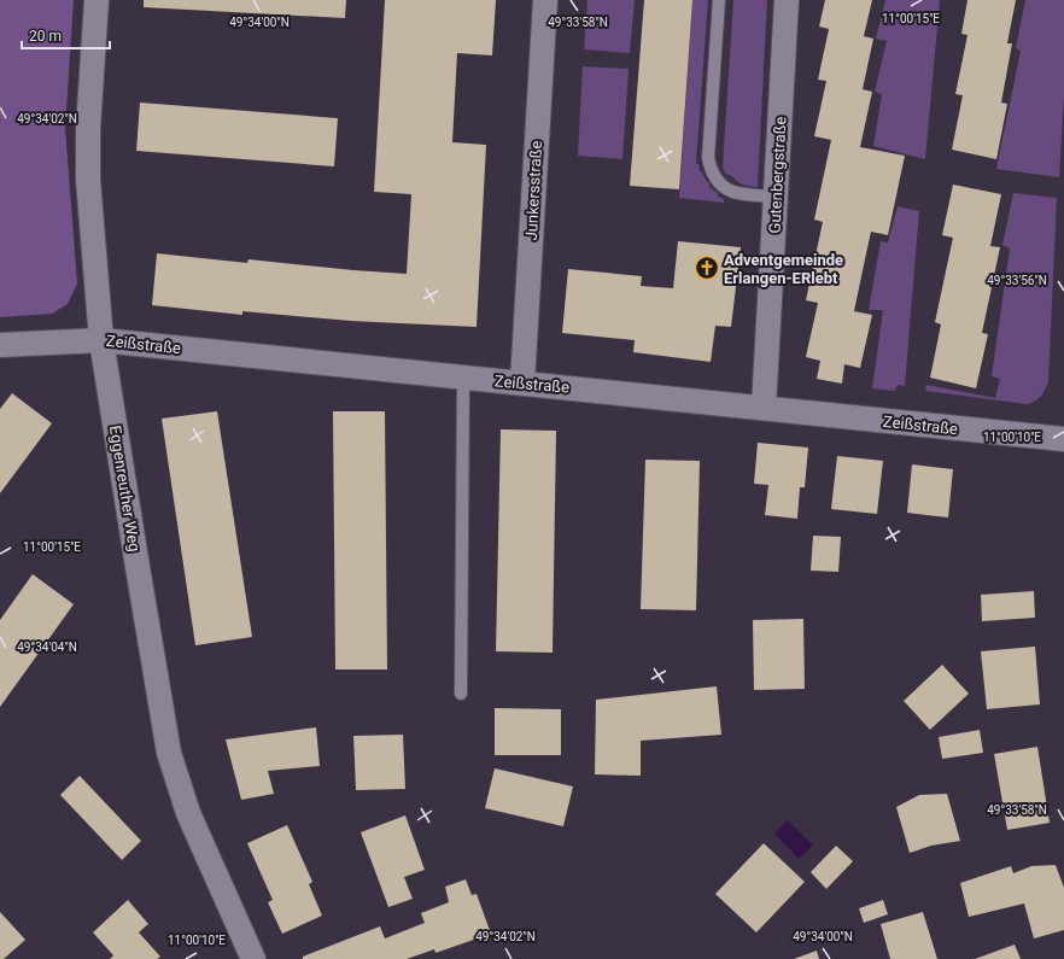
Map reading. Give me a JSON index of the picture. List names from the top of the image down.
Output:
{
  "streets": {
    "street": [
      "Gutenbergstraße",
      "Junkersstraße",
      "Zeißstraße",
      "Eggenreuther Weg"
    ]
  },
  "crossings": [
    ["Gutenbergstraße", "Zeißstraße"],
    ["Junkersstraße", "Zeißstraße"],
    ["Zeißstraße", "Eggenreuther Weg"]
  ],
  "places": {
    "church": ["Adventgemeinde Erlangen-ERlebt"]
  },
  "scale_bar": "20 m",
  "coordinates": [
    "11°00'15\"E",
    "49°34'00\"N",
    "49°33'58\"N",
    "49°34'02\"N",
    "49°33'56\"N",
    "11°00'10\"E",
    "49°34'04\"N"
  ]
}
